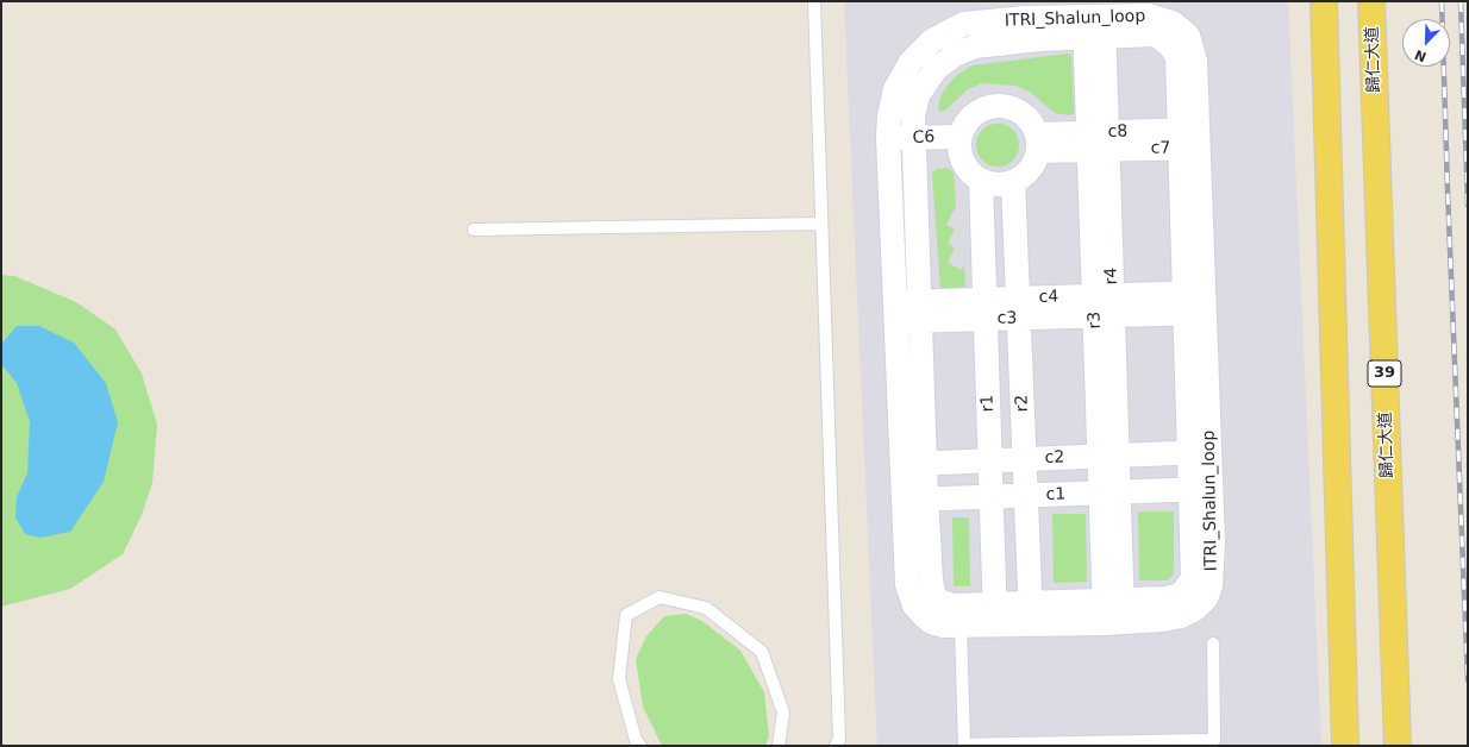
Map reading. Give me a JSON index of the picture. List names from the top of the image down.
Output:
{
  "streets": {
    "main road": ["歸仁大道", "39"],
    "street": [
      "ITRI_Shalun_loop",
      "c8",
      "c4",
      "c3",
      "r3",
      "r1",
      "r2",
      "c2",
      "c1"
    ]
  },
  "crossings": [
    ["ITRI_Shalun_loop", "c8"],
    ["ITRI_Shalun_loop", "c4"],
    ["ITRI_Shalun_loop", "c3"],
    ["ITRI_Shalun_loop", "r3"],
    ["ITRI_Shalun_loop", "r1"],
    ["ITRI_Shalun_loop", "r2"],
    ["ITRI_Shalun_loop", "c2"],
    ["ITRI_Shalun_loop", "c1"],
    ["c8", "r3"],
    ["c4", "c3"],
    ["c4", "r1"],
    ["c4", "r2"],
    ["c3", "r3"],
    ["c3", "r2"],
    ["r3", "c2"],
    ["r3", "c1"],
    ["r1", "r2"],
    ["r1", "c2"],
    ["r1", "c1"],
    ["r2", "c2"],
    ["r2", "c1"]
  ],
  "north": "bottom left"
}
